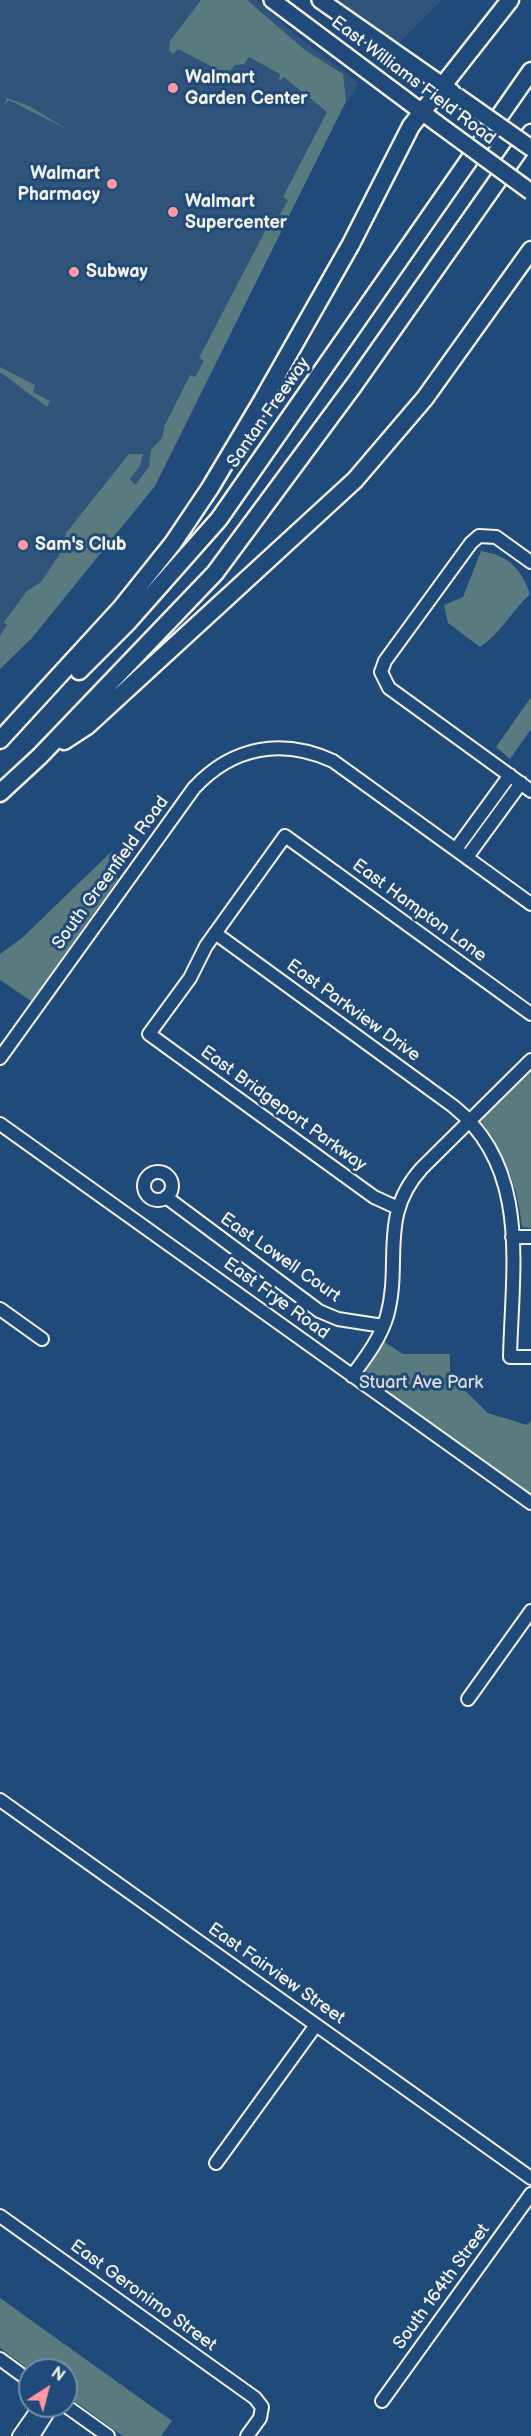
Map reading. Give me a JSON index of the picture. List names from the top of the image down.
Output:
{
  "streets": {
    "highway": ["Santan Freeway"],
    "main road": ["East Williams Field Road"],
    "street": [
      "South Greenfield Road",
      "East Hampton Lane",
      "East Parkview Drive",
      "East Bridgeport Parkway",
      "East Lowell Court",
      "East Frye Road",
      "East Fairview Street",
      "South 164th Street",
      "East Geronimo Street"
    ]
  },
  "crossings": [
    ["East Hampton Lane", "East Parkview Drive"],
    ["East Hampton Lane", "East Bridgeport Parkway"],
    ["East Parkview Drive", "East Bridgeport Parkway"]
  ],
  "parks": ["Stuart Ave Park"],
  "places": [
    "Walmart Garden Center",
    "Walmart Pharmacy",
    "Walmart Supercenter",
    "Subway",
    "Sam's Club"
  ],
  "north": "top right"
}
